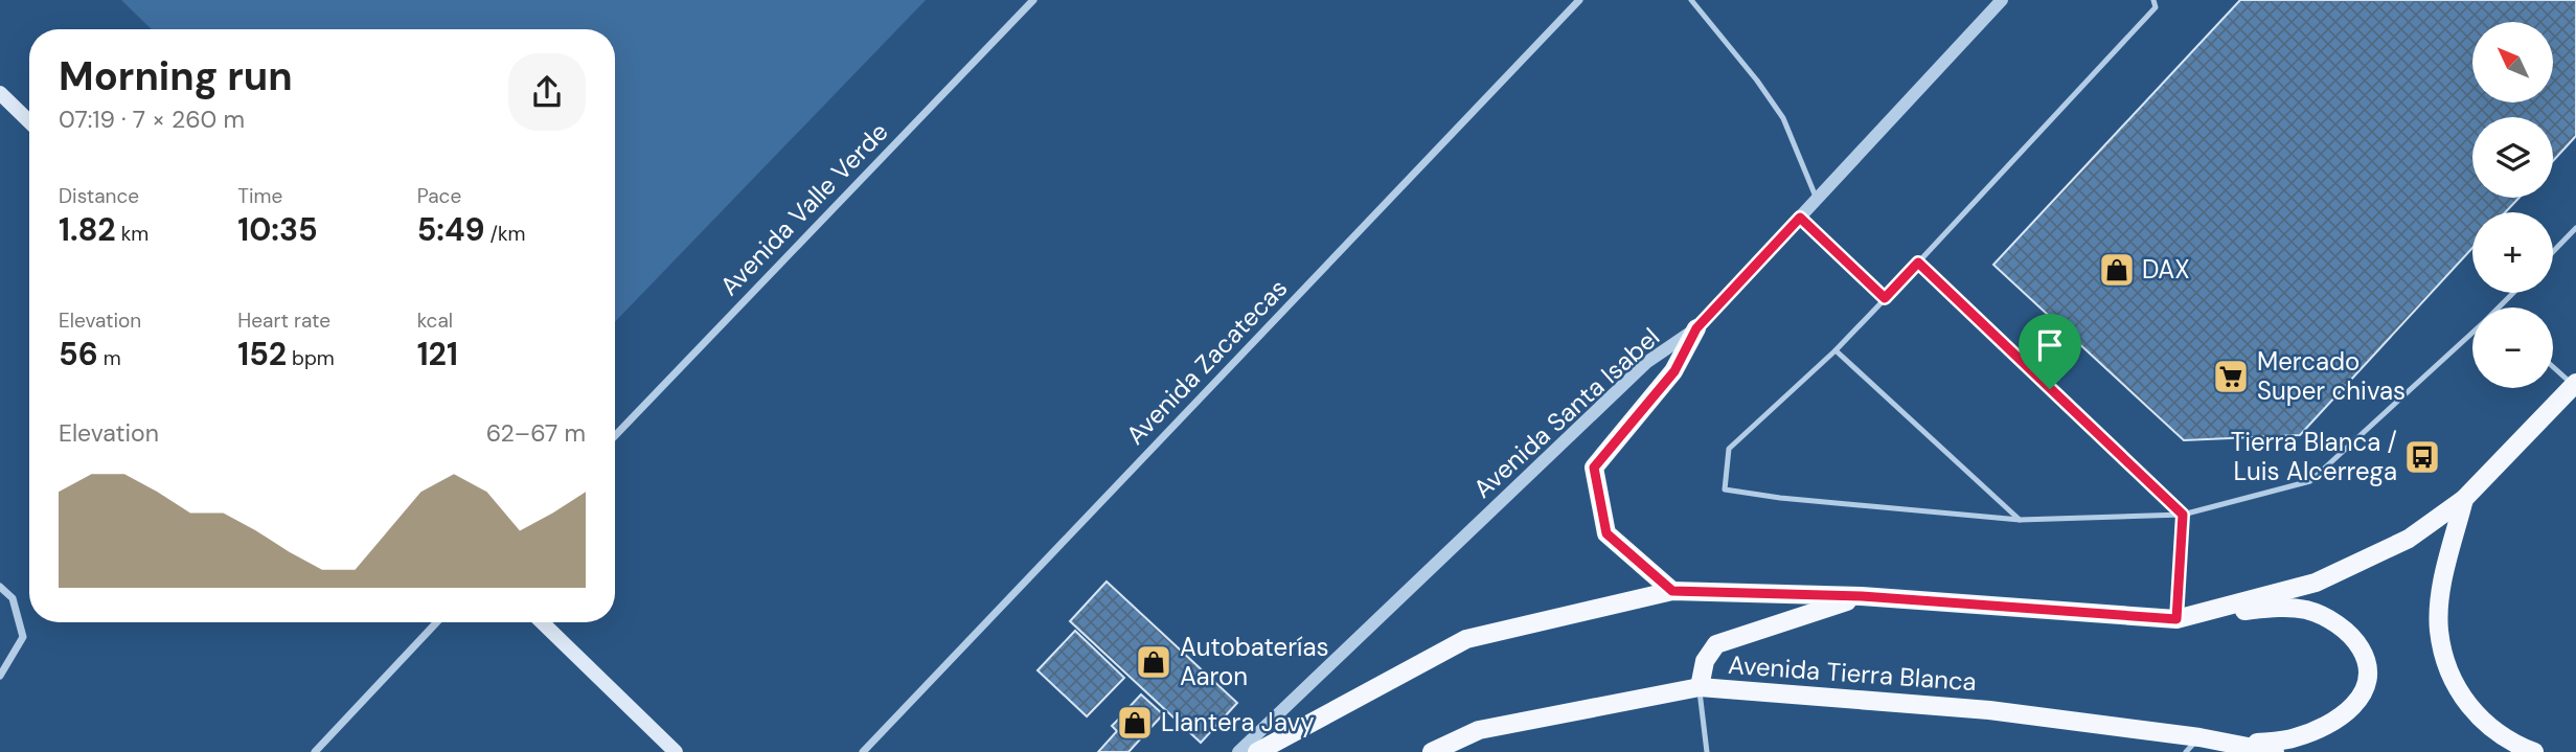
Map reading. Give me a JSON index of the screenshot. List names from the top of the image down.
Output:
{
  "streets": {
    "main road": ["Avenida Tierra Blanca"],
    "street": ["Avenida Valle Verde", "Avenida Zacatecas", "Avenida Santa Isabel"]
  },
  "places": {
    "shop": ["DAX", "Autobaterías Aaron", "Llantera Javy"],
    "supermarket": ["Mercado Super chivas"],
    "bus stop": ["Tierra Blanca / Luis Alcerrega"]
  },
  "north": "top left",
  "page": {
    "map_buttons": ["+", "−"],
    "heading": ["Morning run", "07:19 · 7 × 260 m"],
    "stats": [
      ["Distance", "1.82 km"],
      ["Time", "10:35"],
      ["Pace", "5:49 /km"],
      ["Elevation", "56 m"],
      ["Heart rate", "152 bpm"],
      ["kcal", "121"]
    ],
    "chart": ["Elevation", "62–67 m"]
  }
}
